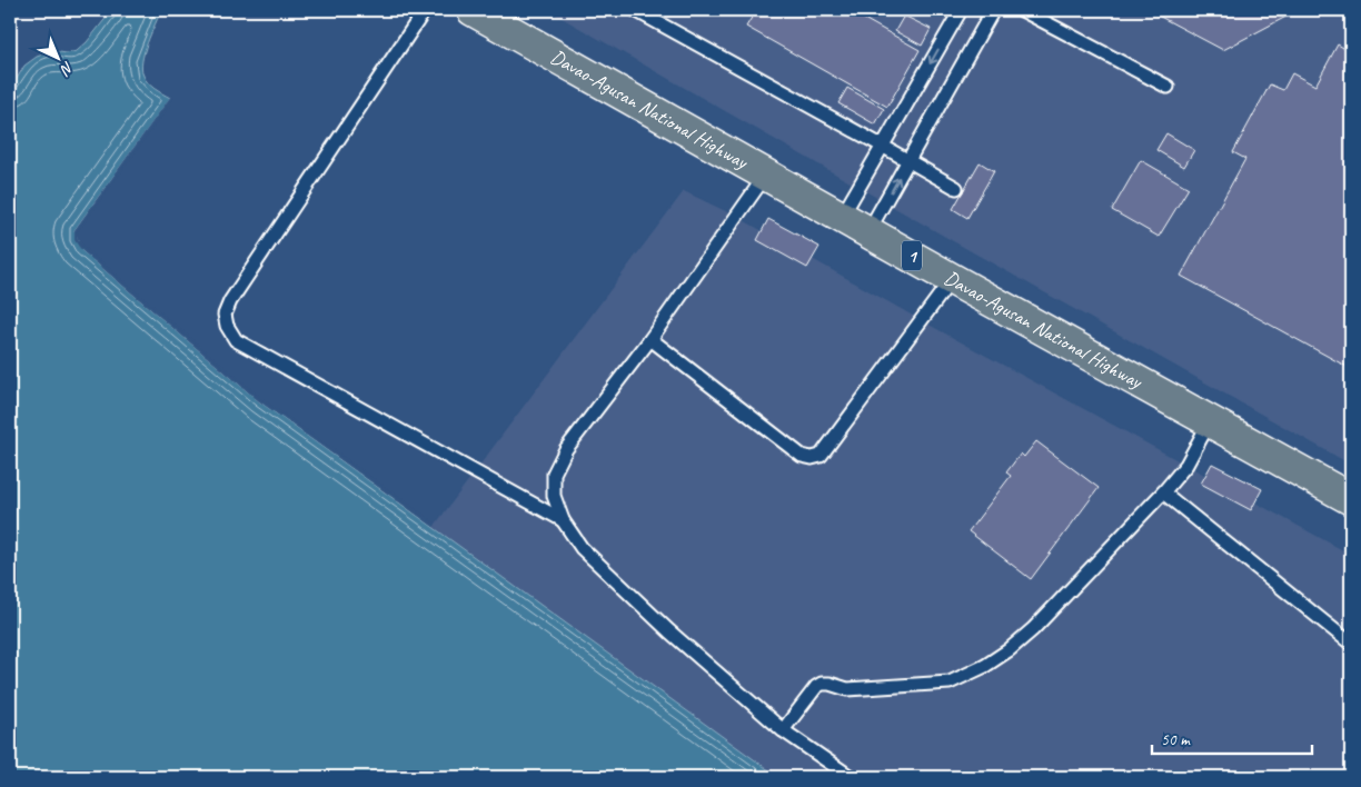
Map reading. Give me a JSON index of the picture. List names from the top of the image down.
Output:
{
  "streets": {
    "highway": ["Davao-Agusan National Highway", "1"]
  },
  "scale_bar": "50 m",
  "north": "bottom right"
}
